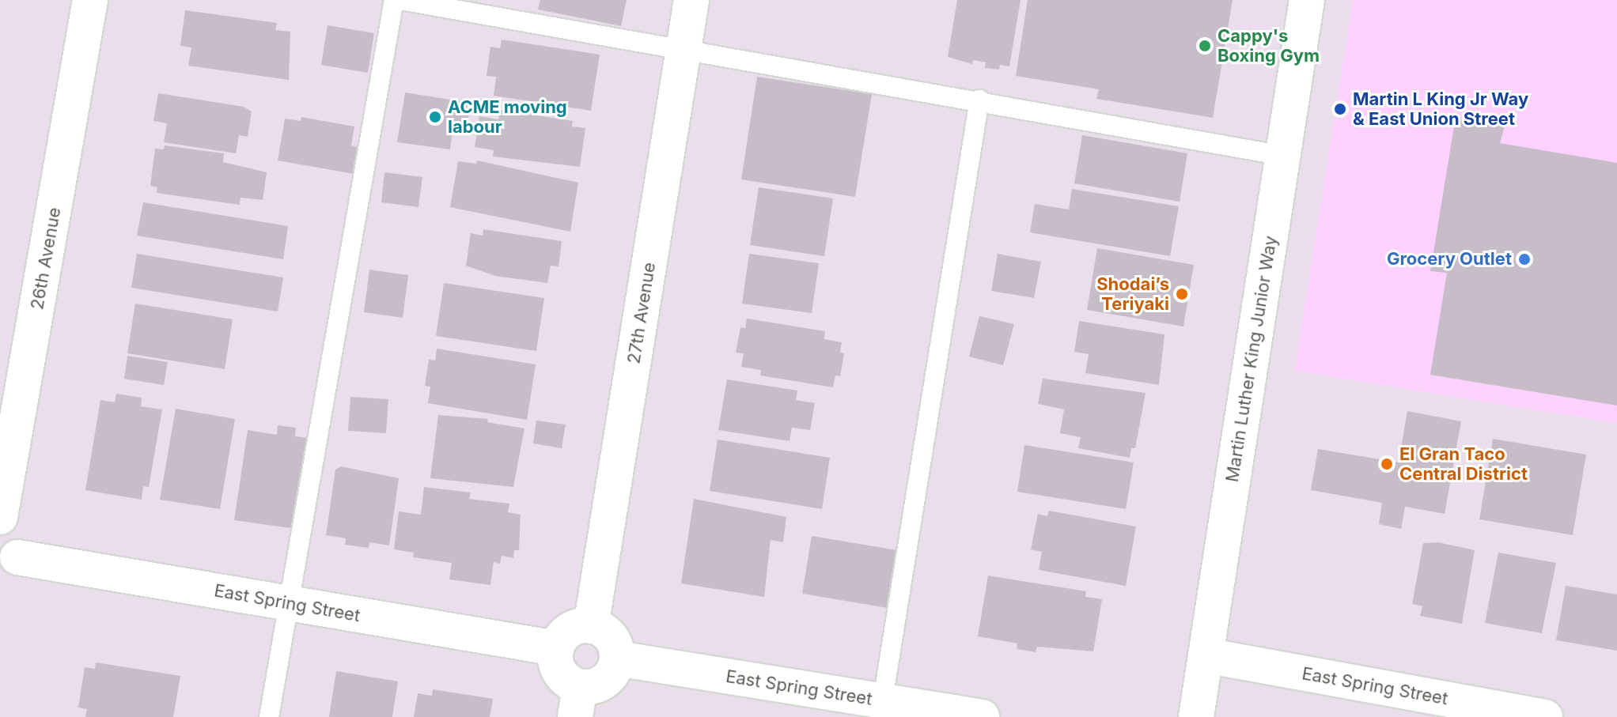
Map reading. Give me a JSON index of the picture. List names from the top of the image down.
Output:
{
  "streets": {
    "street": [
      "26th Avenue",
      "27th Avenue",
      "Martin Luther King Junior Way",
      "East Spring Street"
    ]
  },
  "crossings": [
    ["27th Avenue", "East Spring Street"],
    ["Martin Luther King Junior Way", "East Spring Street"]
  ],
  "places": [
    "Cappy's Boxing Gym",
    "Martin L King Jr Way & East Union Street",
    "ACME moving labour",
    "Grocery Outlet",
    "Shodai’s Teriyaki",
    "El Gran Taco Central District"
  ]
}
